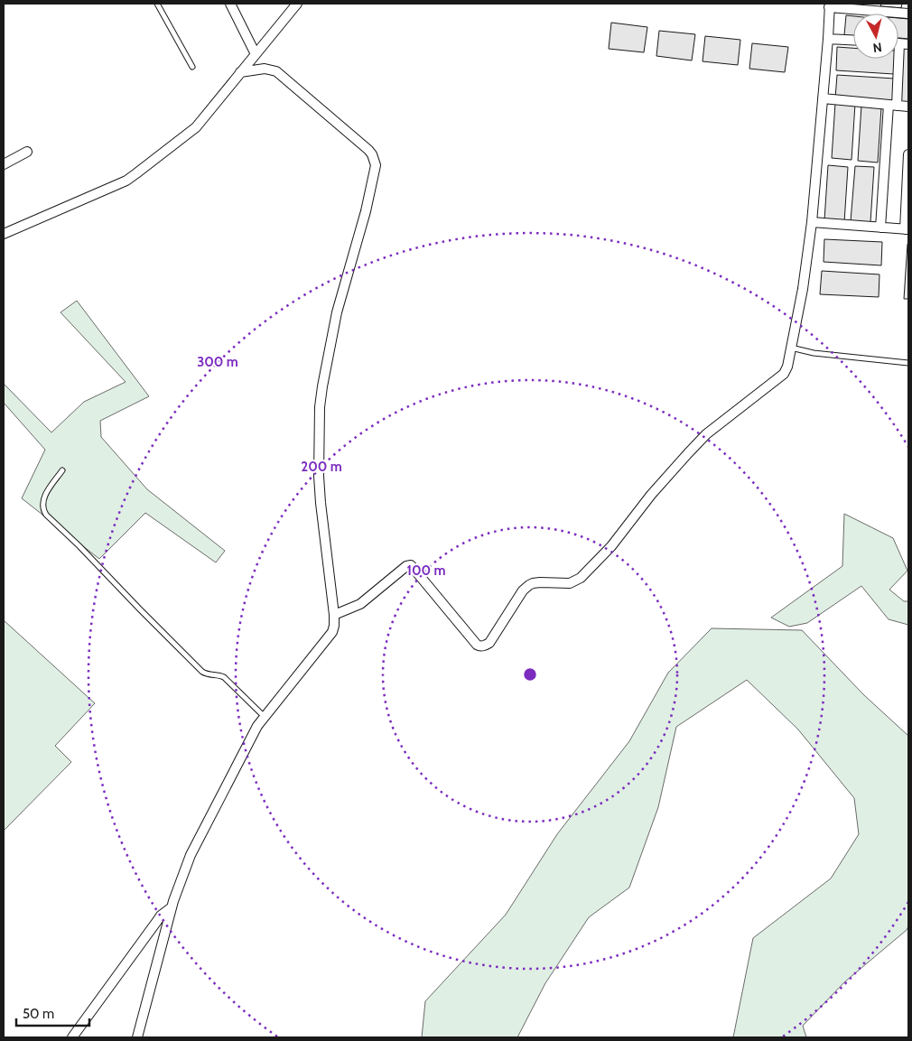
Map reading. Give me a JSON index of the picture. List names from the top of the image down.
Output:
{
  "scale_bar": "50 m",
  "north": "bottom",
  "rings": ["300 m", "200 m", "100 m"]
}
